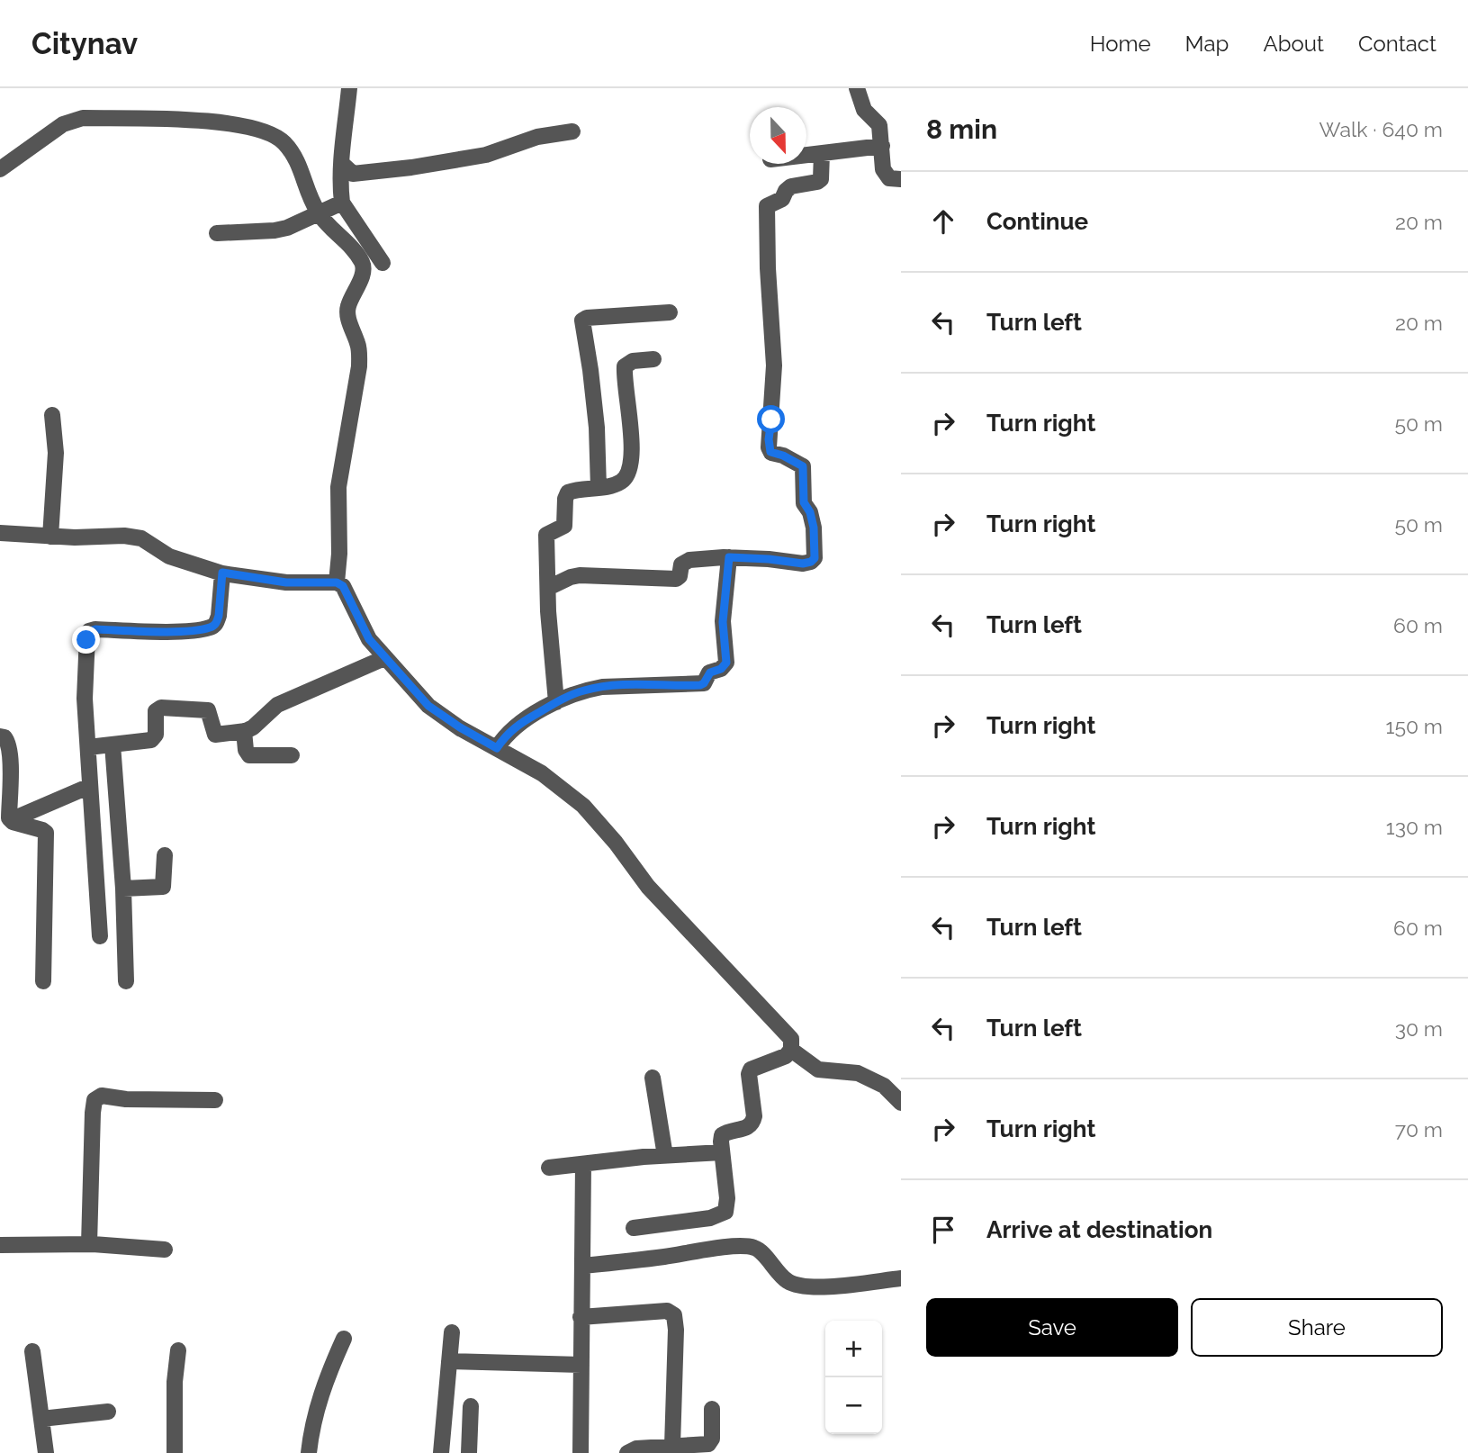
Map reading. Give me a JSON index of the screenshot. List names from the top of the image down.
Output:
{
  "north": "bottom",
  "page": {
    "header": "Citynav",
    "nav": [
      "Home",
      "Map",
      "About",
      "Contact"
    ],
    "heading": ["8 min", "Walk · 640 m"],
    "list": [
      ["Continue", "20 m"],
      ["Turn left", "20 m"],
      ["Turn right", "50 m"],
      ["Turn right", "50 m"],
      ["Turn left", "60 m"],
      ["Turn right", "150 m"],
      ["Turn right", "130 m"],
      ["Turn left", "60 m"],
      ["Turn left", "30 m"],
      ["Turn right", "70 m"],
      "Arrive at destination"
    ],
    "buttons": ["Save", "Share"],
    "map_buttons": ["+", "−"]
  }
}
